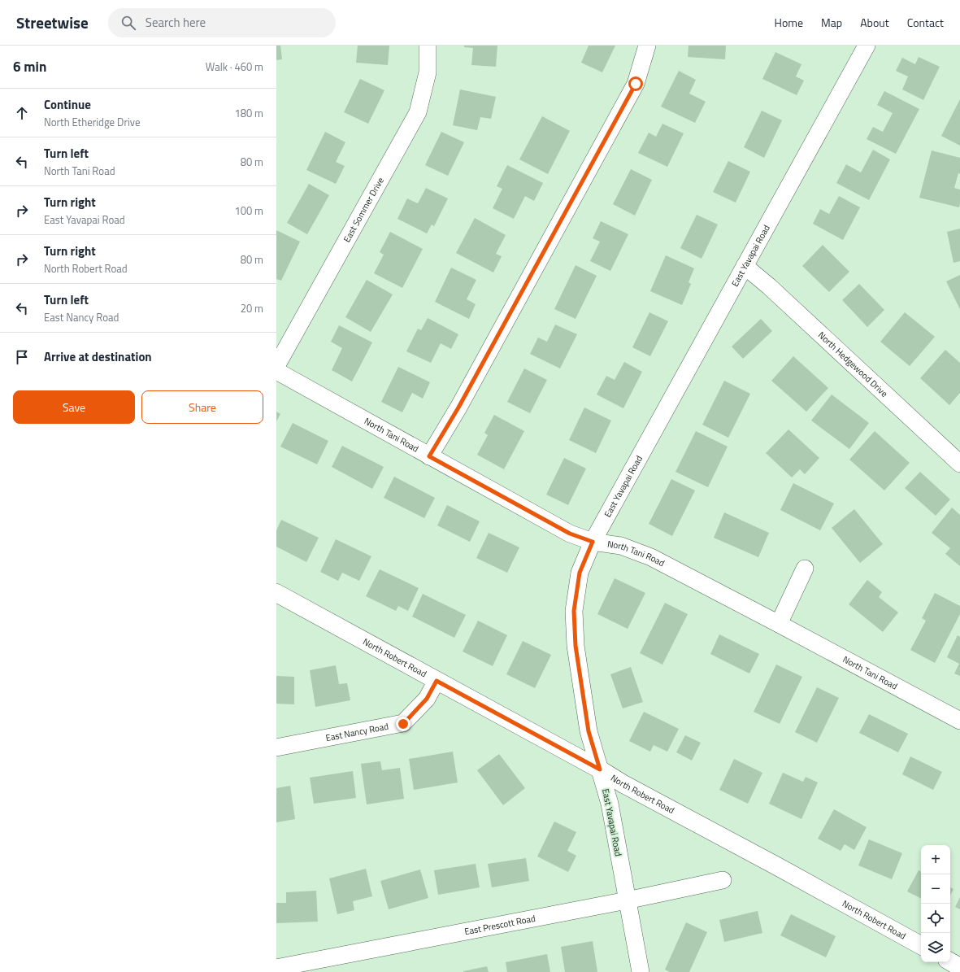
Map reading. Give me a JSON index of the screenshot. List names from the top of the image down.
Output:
{
  "streets": {
    "main road": ["North Robert Road"],
    "street": [
      "East Sommer Drive",
      "East Yavapai Road",
      "North Hedgewood Drive",
      "North Tani Road",
      "East Nancy Road",
      "East Prescott Road"
    ]
  },
  "crossings": [
    ["East Yavapai Road", "North Hedgewood Drive"],
    ["East Yavapai Road", "North Tani Road"],
    ["East Yavapai Road", "North Robert Road"],
    ["East Yavapai Road", "East Prescott Road"],
    ["North Robert Road", "East Nancy Road"]
  ],
  "page": {
    "header": "Streetwise",
    "search": "Search here",
    "nav": [
      "Home",
      "Map",
      "About",
      "Contact"
    ],
    "heading": ["6 min", "Walk · 460 m"],
    "list": [
      ["Continue", "North Etheridge Drive", "180 m"],
      ["Turn left", "North Tani Road", "80 m"],
      ["Turn right", "East Yavapai Road", "100 m"],
      ["Turn right", "North Robert Road", "80 m"],
      ["Turn left", "East Nancy Road", "20 m"],
      "Arrive at destination"
    ],
    "buttons": ["Save", "Share"],
    "map_buttons": ["+", "−"]
  }
}
